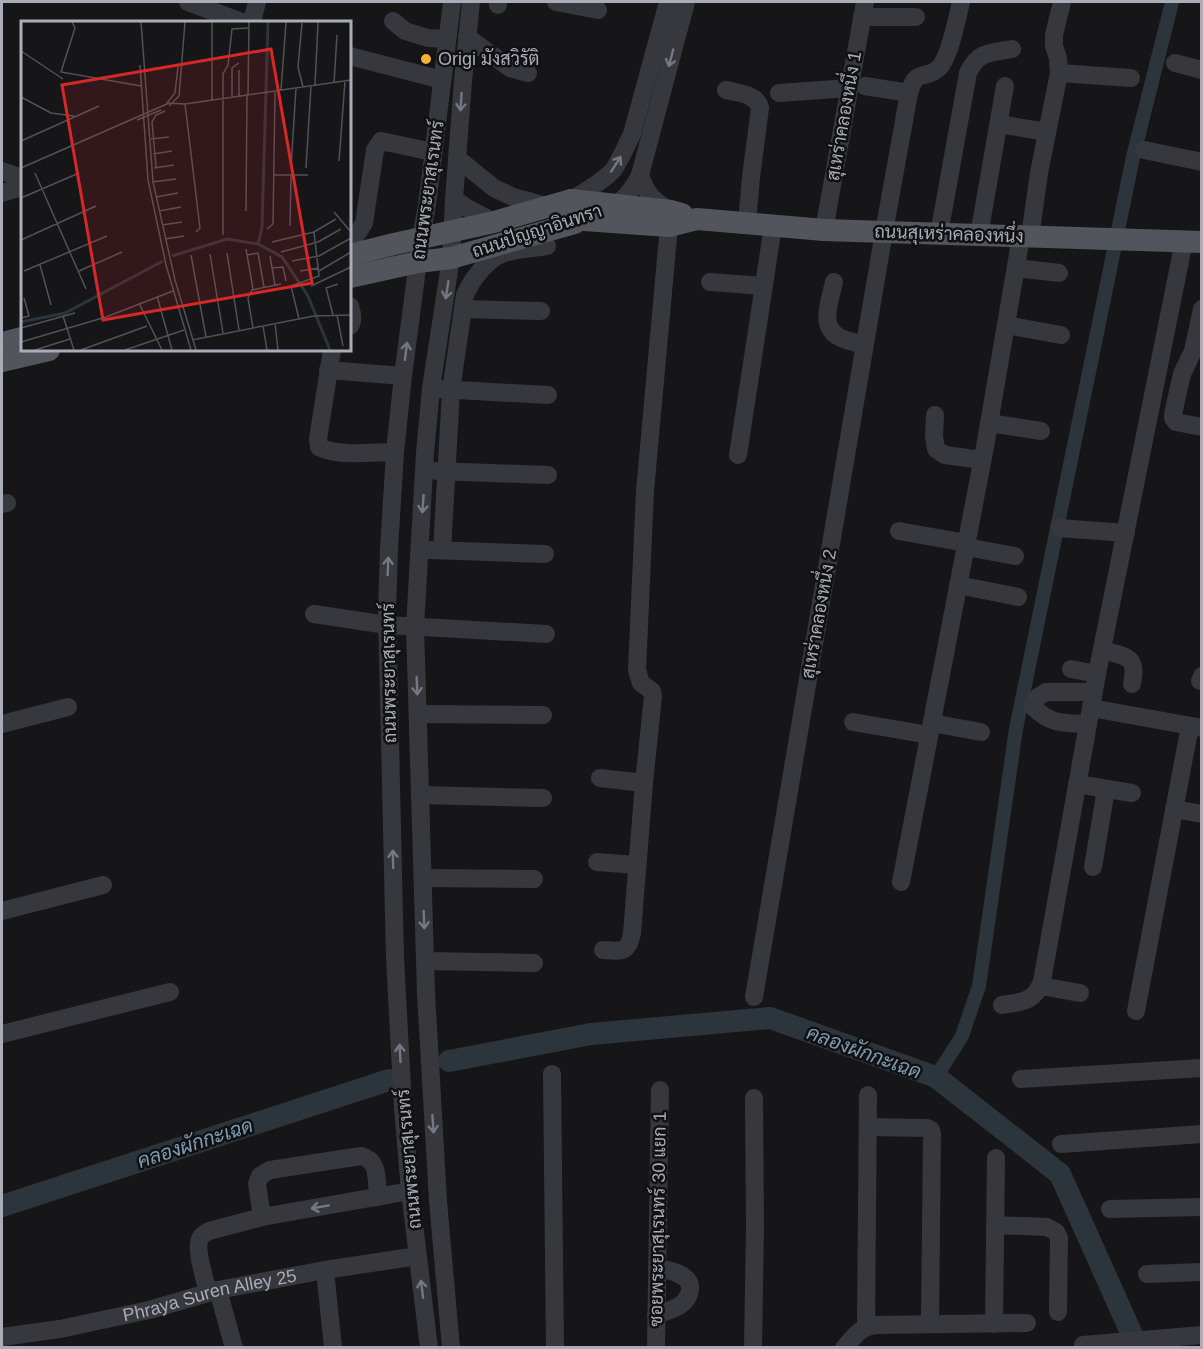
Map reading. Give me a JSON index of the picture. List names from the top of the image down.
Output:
{
  "streets": {
    "main road": ["ถนนปัญญาอินทรา", "ถนนสุเหร่าคลองหนึ่ง"],
    "street": [
      "สุเหร่าคลองหนึ่ง 1",
      "ถนนพระยาสุเรนทร์",
      "สุเหร่าคลองหนึ่ง 2",
      "ซอยพระยาสุเรนทร์ 30 แยก 1",
      "Phraya Suren Alley 25"
    ]
  },
  "crossings": [
    ["สุเหร่าคลองหนึ่ง 1", "ถนนสุเหร่าคลองหนึ่ง"],
    ["ถนนพระยาสุเรนทร์", "ถนนปัญญาอินทรา"],
    ["ถนนพระยาสุเรนทร์", "Phraya Suren Alley 25"],
    ["ถนนปัญญาอินทรา", "ถนนสุเหร่าคลองหนึ่ง"],
    ["ถนนสุเหร่าคลองหนึ่ง", "สุเหร่าคลองหนึ่ง 2"]
  ],
  "water": ["คลองผักกะเฉด"],
  "places": ["Origi มังสวิรัติ"]
}
